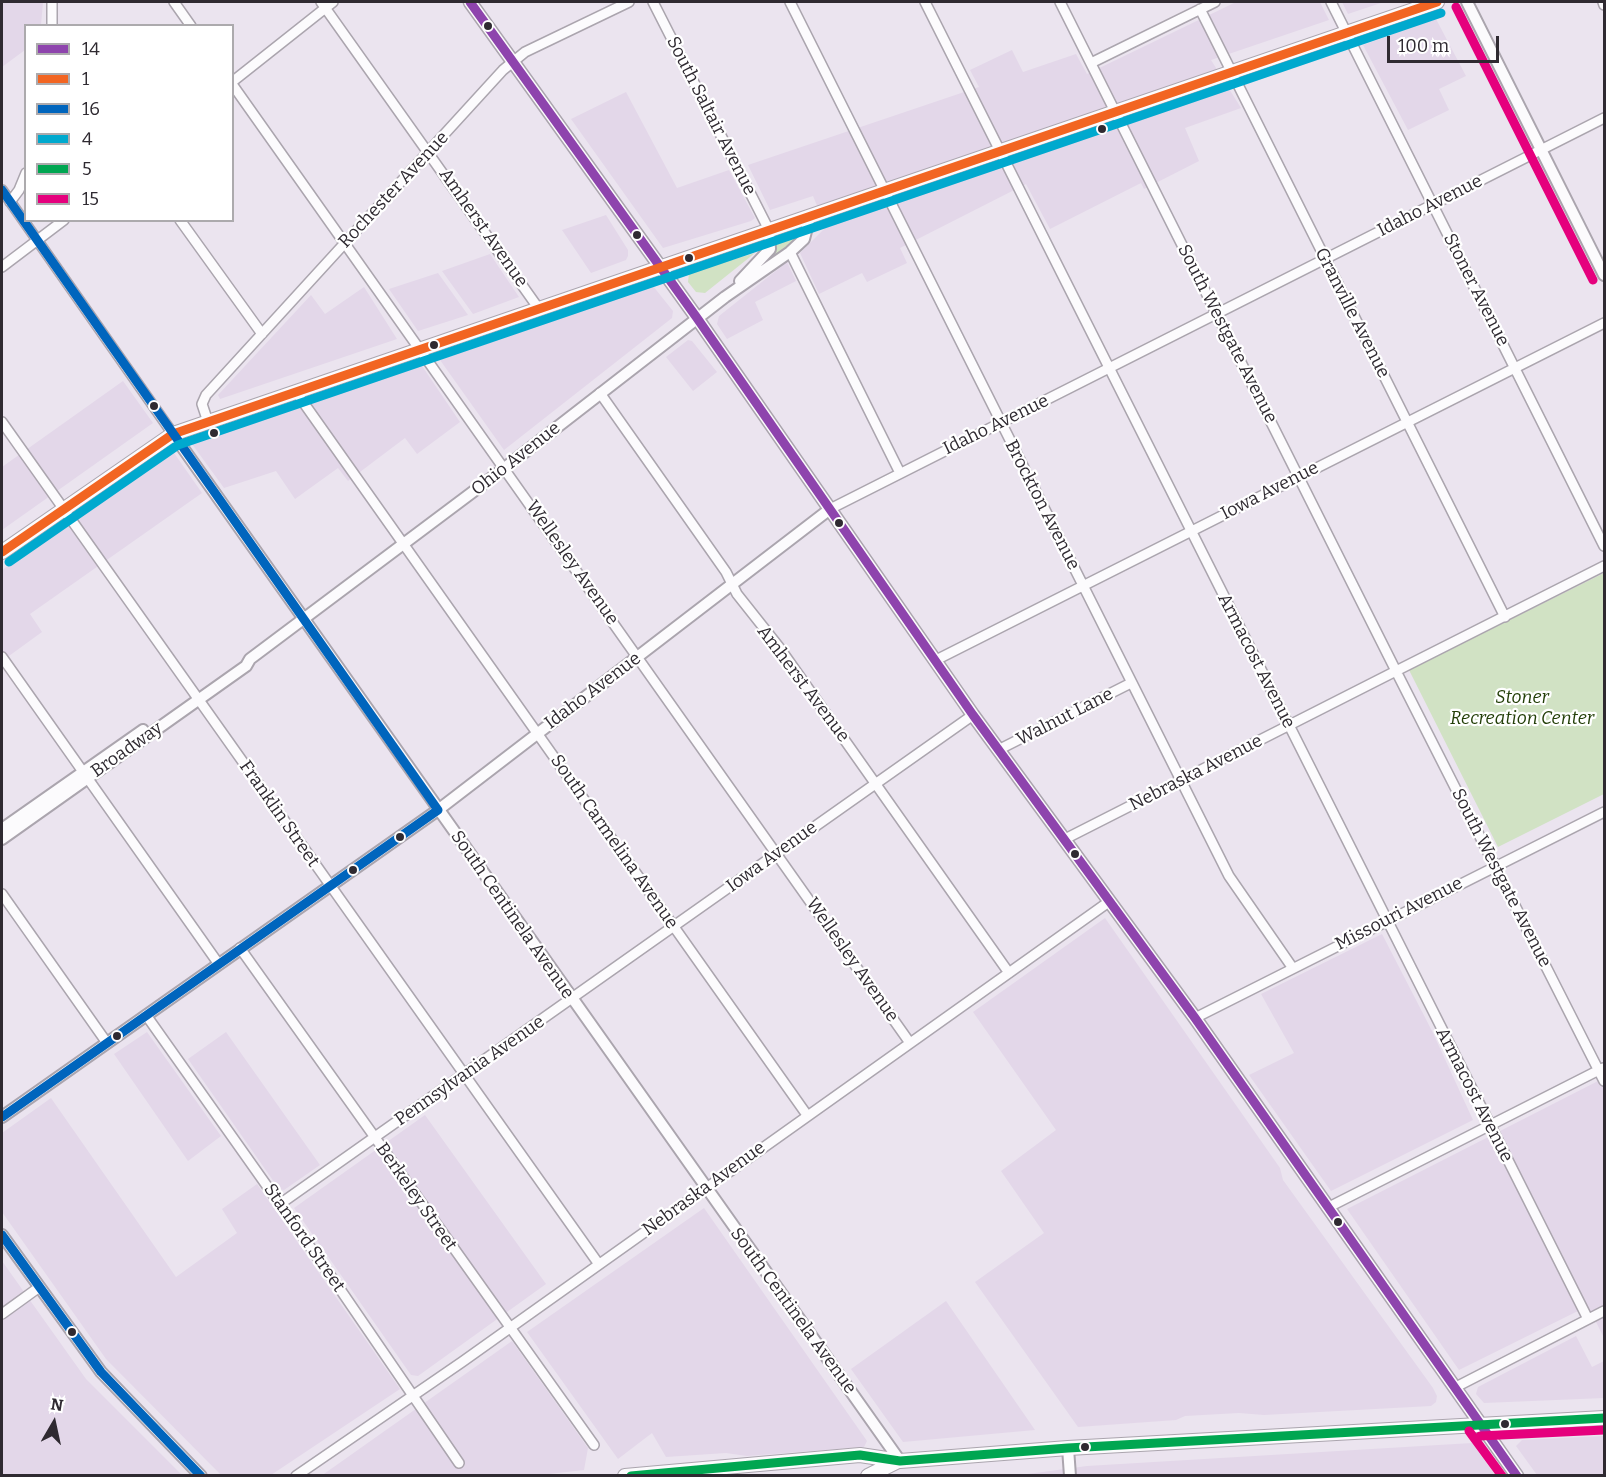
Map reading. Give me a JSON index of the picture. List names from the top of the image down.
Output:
{
  "streets": {
    "street": [
      "South Saltair Avenue",
      "Rochester Avenue",
      "Idaho Avenue",
      "Amherst Avenue",
      "Stoner Avenue",
      "Granville Avenue",
      "South Westgate Avenue",
      "Ohio Avenue",
      "Iowa Avenue",
      "Brockton Avenue",
      "Wellesley Avenue",
      "Armacost Avenue",
      "Walnut Lane",
      "Broadway",
      "Nebraska Avenue",
      "Franklin Street",
      "South Carmelina Avenue",
      "Missouri Avenue",
      "South Centinela Avenue",
      "Pennsylvania Avenue",
      "Berkeley Street",
      "Stanford Street"
    ]
  },
  "crossings": [
    ["South Saltair Avenue", "Ohio Avenue"],
    ["Rochester Avenue", "Amherst Avenue"],
    ["Rochester Avenue", "Wellesley Avenue"],
    ["Idaho Avenue", "Amherst Avenue"],
    ["Idaho Avenue", "Stoner Avenue"],
    ["Idaho Avenue", "Granville Avenue"],
    ["Idaho Avenue", "South Westgate Avenue"],
    ["Idaho Avenue", "Brockton Avenue"],
    ["Idaho Avenue", "Wellesley Avenue"],
    ["Idaho Avenue", "Armacost Avenue"],
    ["Idaho Avenue", "Franklin Street"],
    ["Idaho Avenue", "South Carmelina Avenue"],
    ["Idaho Avenue", "South Centinela Avenue"],
    ["Idaho Avenue", "Berkeley Street"],
    ["Idaho Avenue", "Stanford Street"],
    ["Amherst Avenue", "Ohio Avenue"],
    ["Amherst Avenue", "Iowa Avenue"],
    ["Amherst Avenue", "Nebraska Avenue"],
    ["Stoner Avenue", "Iowa Avenue"],
    ["Granville Avenue", "Iowa Avenue"],
    ["Granville Avenue", "Nebraska Avenue"],
    ["South Westgate Avenue", "Iowa Avenue"],
    ["South Westgate Avenue", "Nebraska Avenue"],
    ["South Westgate Avenue", "Missouri Avenue"],
    ["Ohio Avenue", "Wellesley Avenue"],
    ["Ohio Avenue", "Broadway"],
    ["Ohio Avenue", "South Carmelina Avenue"],
    ["Ohio Avenue", "South Centinela Avenue"],
    ["Iowa Avenue", "Brockton Avenue"],
    ["Iowa Avenue", "Wellesley Avenue"],
    ["Iowa Avenue", "Armacost Avenue"],
    ["Iowa Avenue", "South Carmelina Avenue"],
    ["Iowa Avenue", "South Centinela Avenue"],
    ["Iowa Avenue", "Pennsylvania Avenue"],
    ["Brockton Avenue", "Walnut Lane"],
    ["Brockton Avenue", "Nebraska Avenue"],
    ["Brockton Avenue", "Missouri Avenue"],
    ["Wellesley Avenue", "Nebraska Avenue"],
    ["Armacost Avenue", "Nebraska Avenue"],
    ["Armacost Avenue", "Missouri Avenue"],
    ["Broadway", "Franklin Street"],
    ["Broadway", "South Centinela Avenue"],
    ["Nebraska Avenue", "Franklin Street"],
    ["Nebraska Avenue", "South Carmelina Avenue"],
    ["Nebraska Avenue", "South Centinela Avenue"],
    ["Nebraska Avenue", "Berkeley Street"],
    ["Nebraska Avenue", "Stanford Street"],
    ["Franklin Street", "Pennsylvania Avenue"],
    ["South Centinela Avenue", "Pennsylvania Avenue"],
    ["Pennsylvania Avenue", "Berkeley Street"],
    ["Pennsylvania Avenue", "Stanford Street"]
  ],
  "parks": ["Stoner Recreation Center"],
  "lines": [
    "transit line 14",
    "transit line 1",
    "transit line 15",
    "transit line 4",
    "transit line 16",
    "transit line 5"
  ],
  "legend": [
    "14",
    "1",
    "16",
    "4",
    "5",
    "15"
  ],
  "scale_bar": "100 m",
  "north": "top"
}
